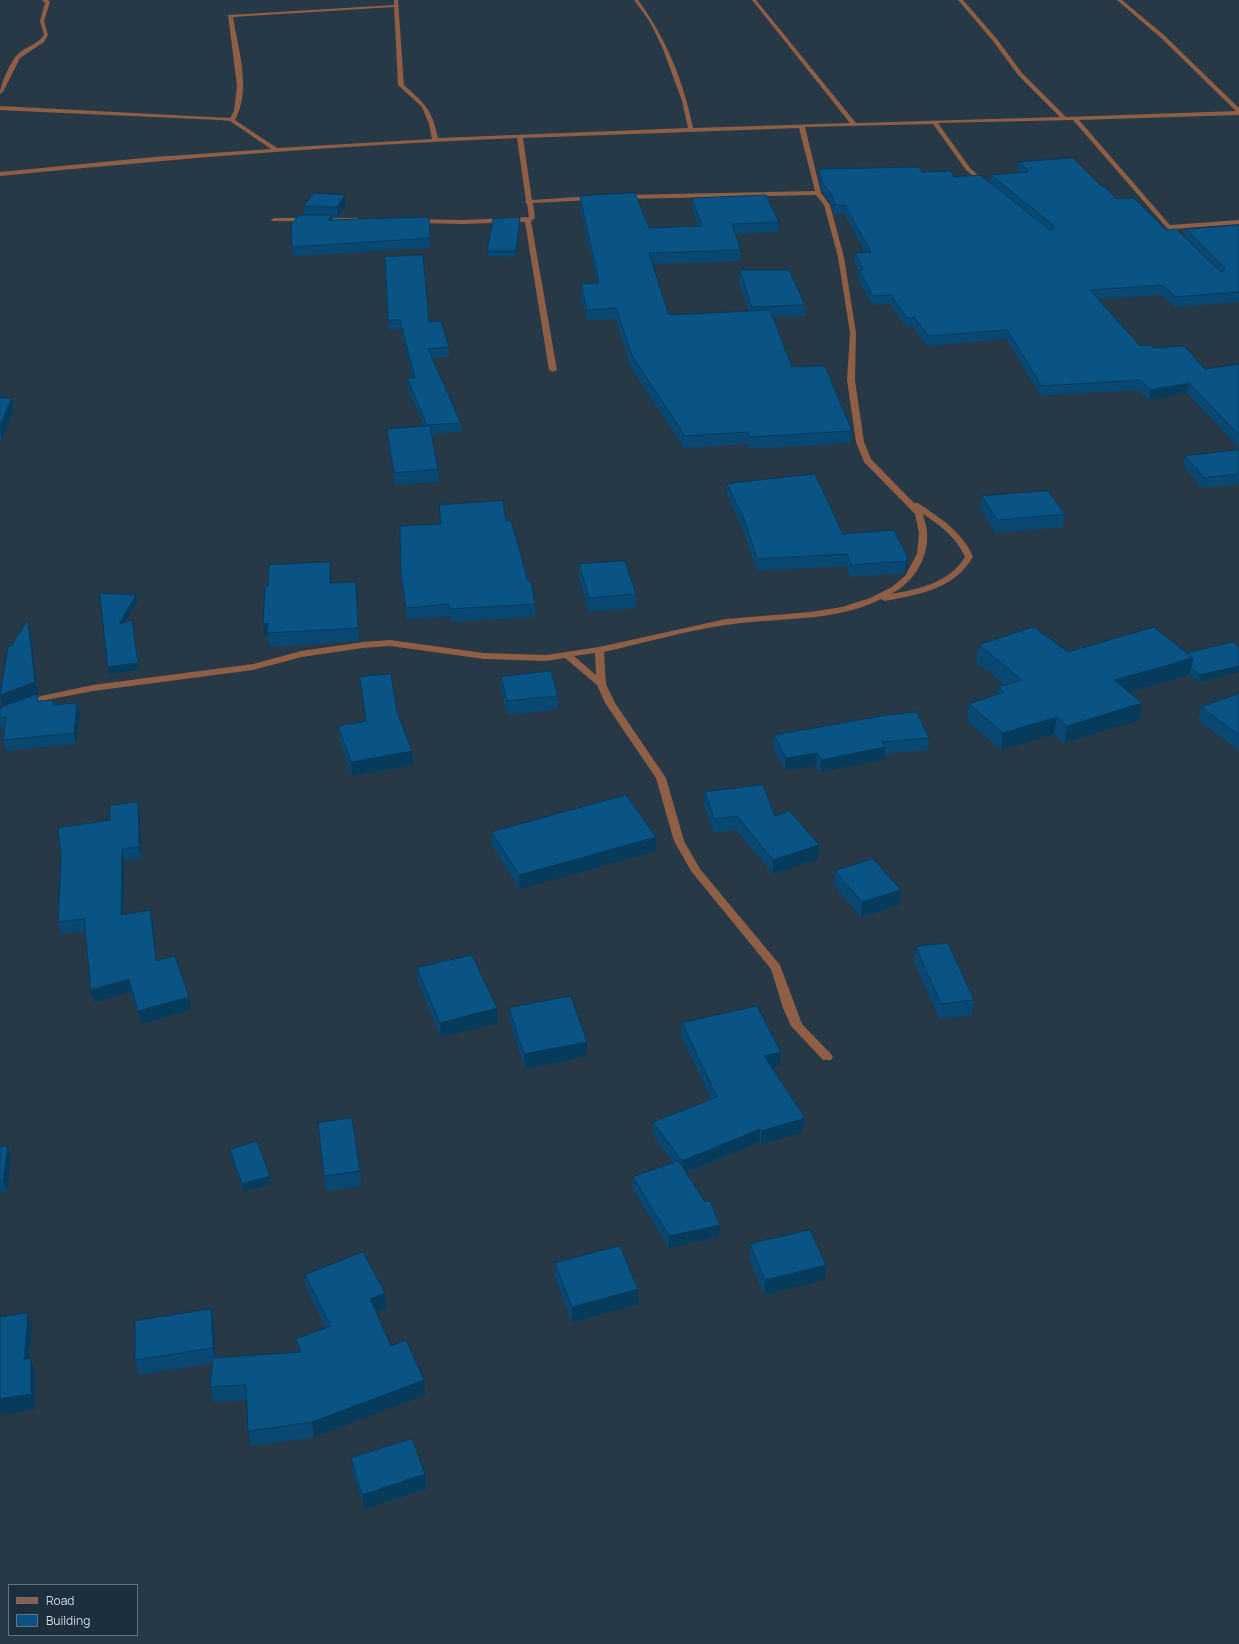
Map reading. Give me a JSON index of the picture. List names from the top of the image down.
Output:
{
  "legend": ["Road", "Building"]
}
